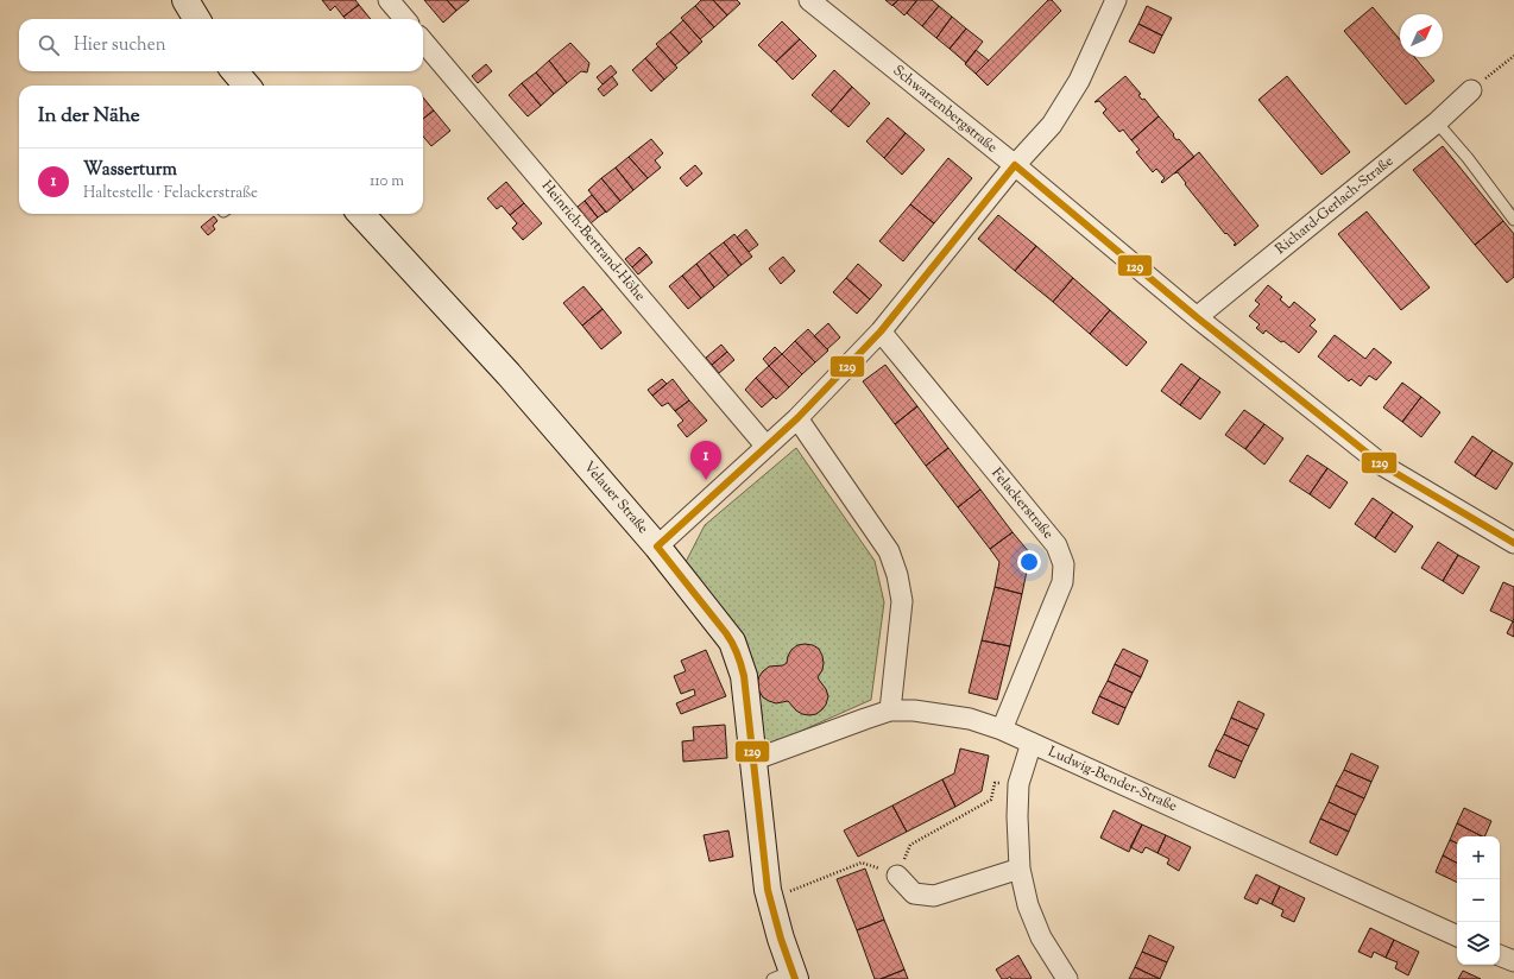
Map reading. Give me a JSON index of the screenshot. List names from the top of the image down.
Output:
{
  "streets": {
    "main road": ["Velauer Straße"],
    "street": [
      "Schwarzenbergstraße",
      "Richard-Gerlach-Straße",
      "Heinrich-Bertrand-Höhe",
      "Felackerstraße",
      "Ludwig-Bender-Straße"
    ]
  },
  "crossings": [
    ["Schwarzenbergstraße", "Richard-Gerlach-Straße"],
    ["Velauer Straße", "Ludwig-Bender-Straße"],
    ["Felackerstraße", "Ludwig-Bender-Straße"]
  ],
  "lines": ["transit line 129"],
  "north": "top right",
  "page": {
    "search": "Hier suchen",
    "heading": "In der Nähe",
    "list": [
      {
        "mark": "1",
        "name": "Wasserturm",
        "note": "Haltestelle · Felackerstraße",
        "value": "110 m"
      }
    ],
    "pins": "1",
    "map_buttons": ["+", "−"]
  }
}
